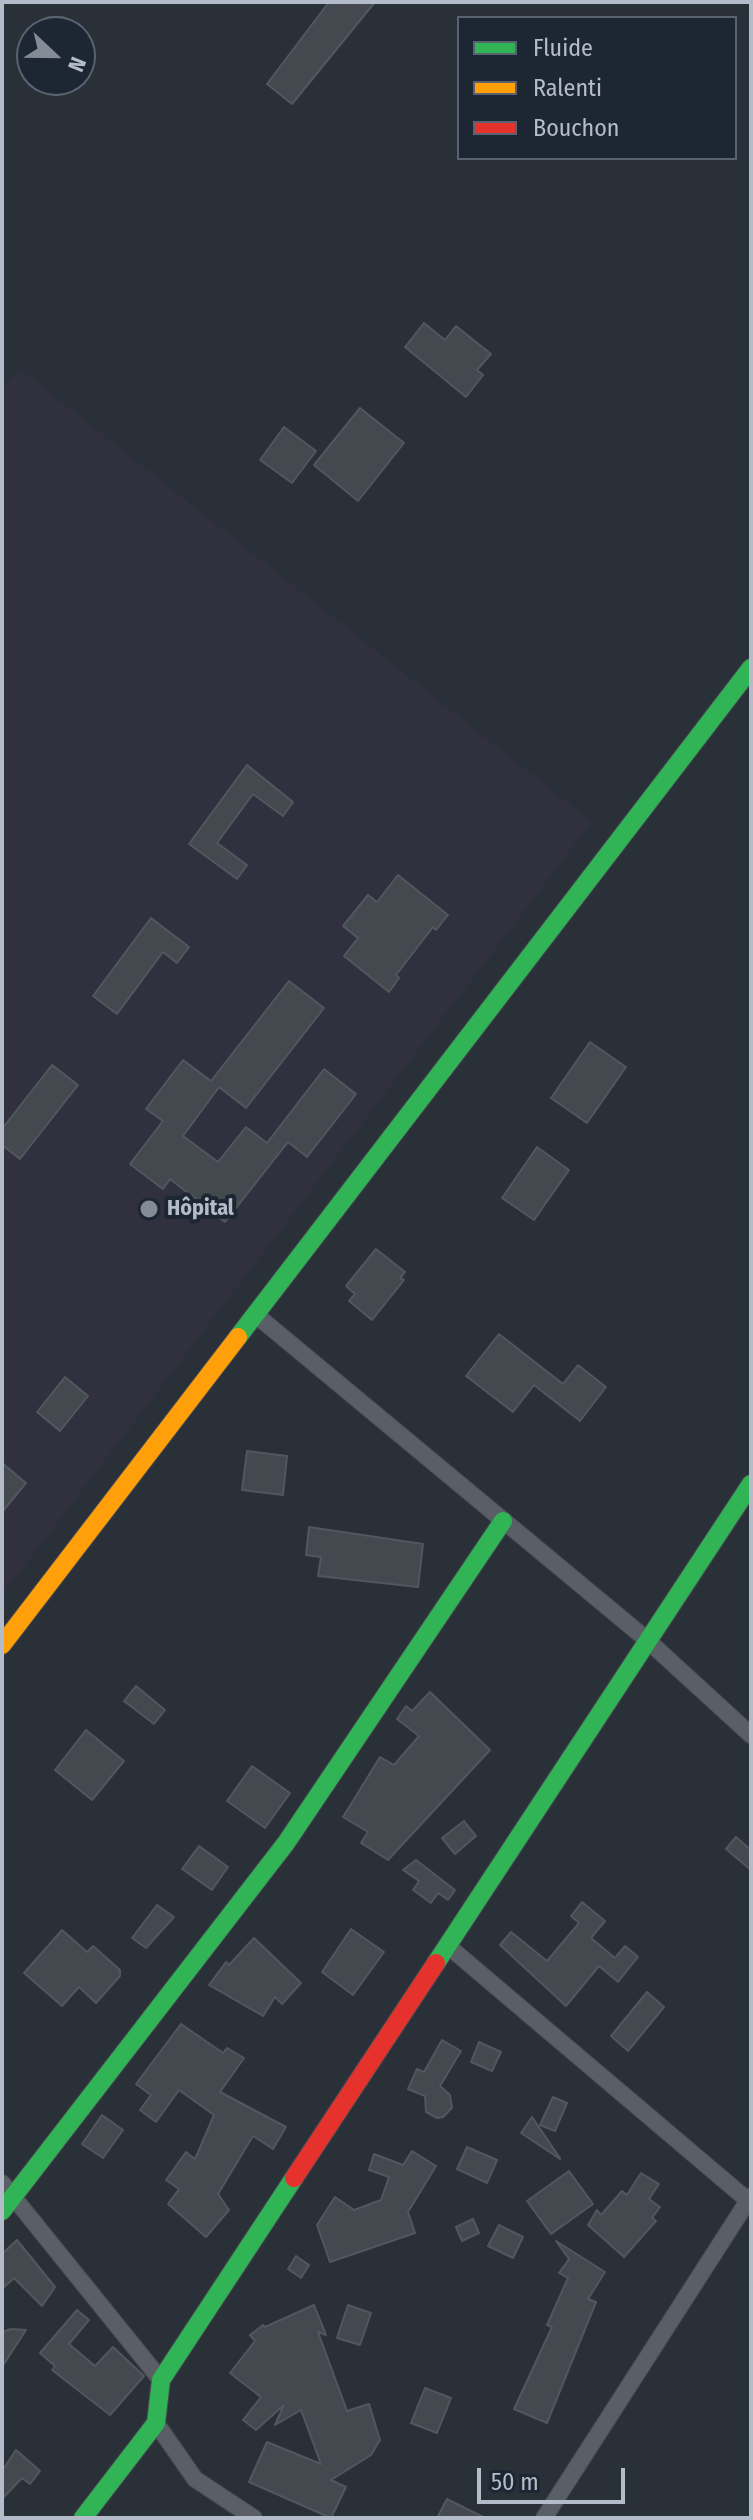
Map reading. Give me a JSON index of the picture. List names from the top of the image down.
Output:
{
  "places": ["Hôpital"],
  "legend": ["Fluide", "Ralenti", "Bouchon"],
  "scale_bar": "50 m",
  "north": "right"
}
